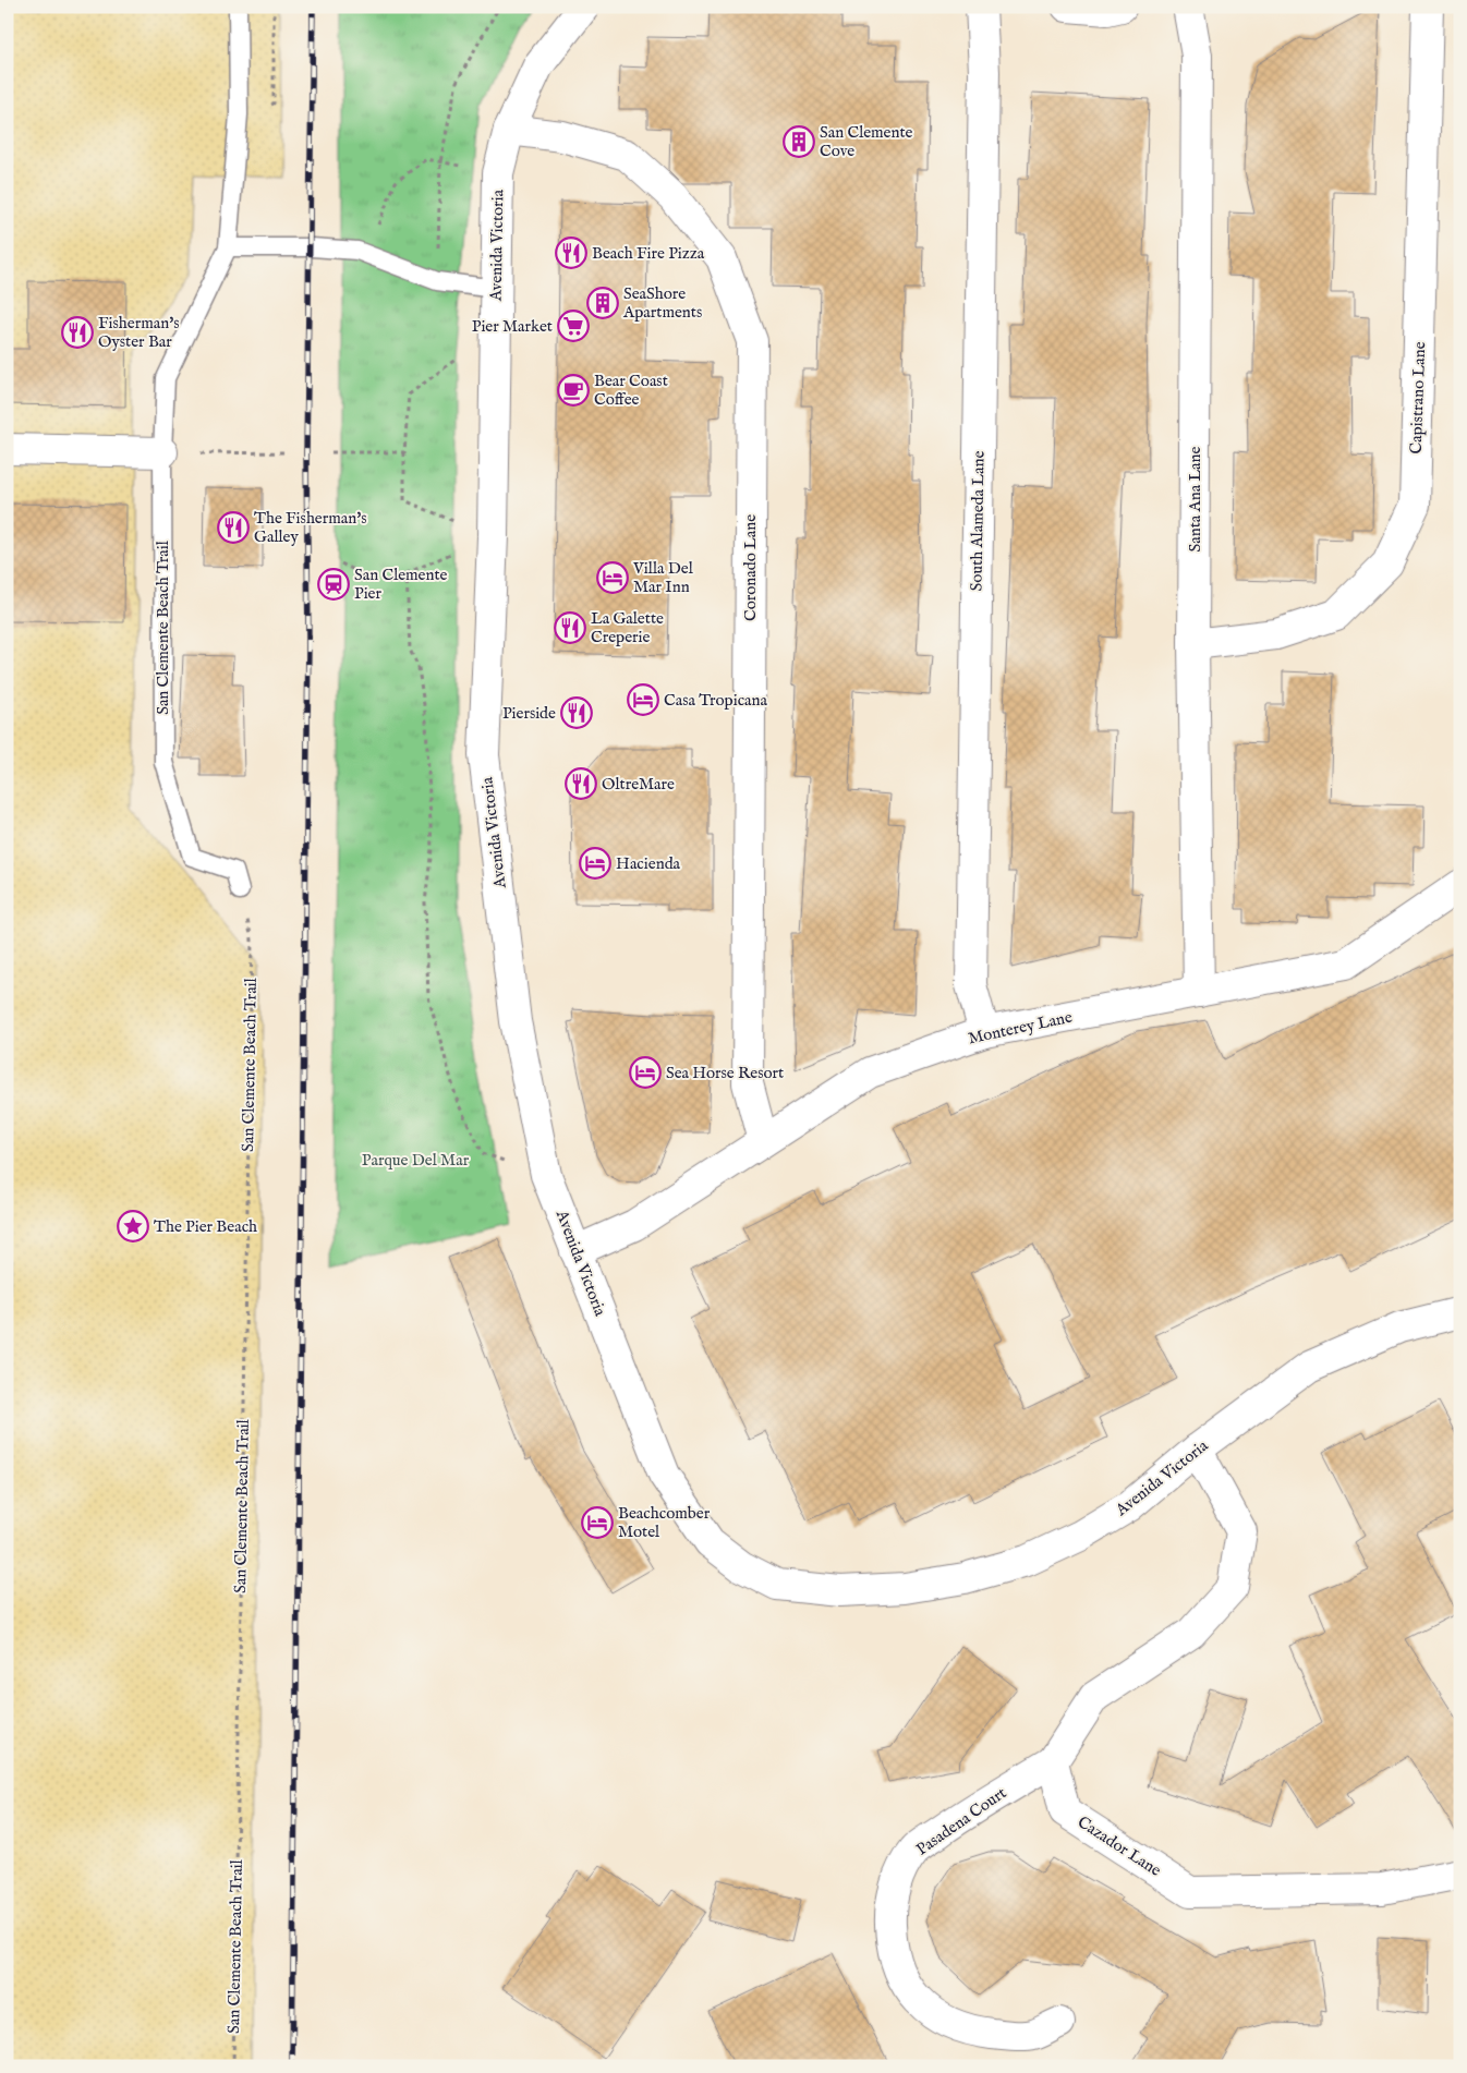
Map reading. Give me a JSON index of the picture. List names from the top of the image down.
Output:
{
  "streets": {
    "street": [
      "Avenida Victoria",
      "Capistrano Lane",
      "Santa Ana Lane",
      "South Alameda Lane",
      "Coronado Lane",
      "Monterey Lane",
      "Pasadena Court",
      "Cazador Lane"
    ],
    "lane": ["San Clemente Beach Trail"]
  },
  "crossings": [
    ["Avenida Victoria", "Coronado Lane"],
    ["Avenida Victoria", "Monterey Lane"],
    ["Capistrano Lane", "Santa Ana Lane"],
    ["Santa Ana Lane", "Monterey Lane"],
    ["South Alameda Lane", "Monterey Lane"],
    ["Coronado Lane", "Monterey Lane"],
    ["Pasadena Court", "Cazador Lane"]
  ],
  "parks": ["Parque Del Mar"],
  "places": {
    "building": ["San Clemente Cove", "SeaShore Apartments"],
    "restaurant": [
      "Beach Fire Pizza",
      "Fisherman's Oyster Bar",
      "The Fisherman's Galley",
      "La Galette Creperie",
      "Pierside",
      "OltreMare"
    ],
    "supermarket": ["Pier Market"],
    "cafe": ["Bear Coast Coffee"],
    "hotel": [
      "Villa Del Mar Inn",
      "Casa Tropicana",
      "Hacienda",
      "Sea Horse Resort",
      "Beachcomber Motel"
    ],
    "station": ["San Clemente Pier"],
    "place": ["The Pier Beach"]
  }
}
